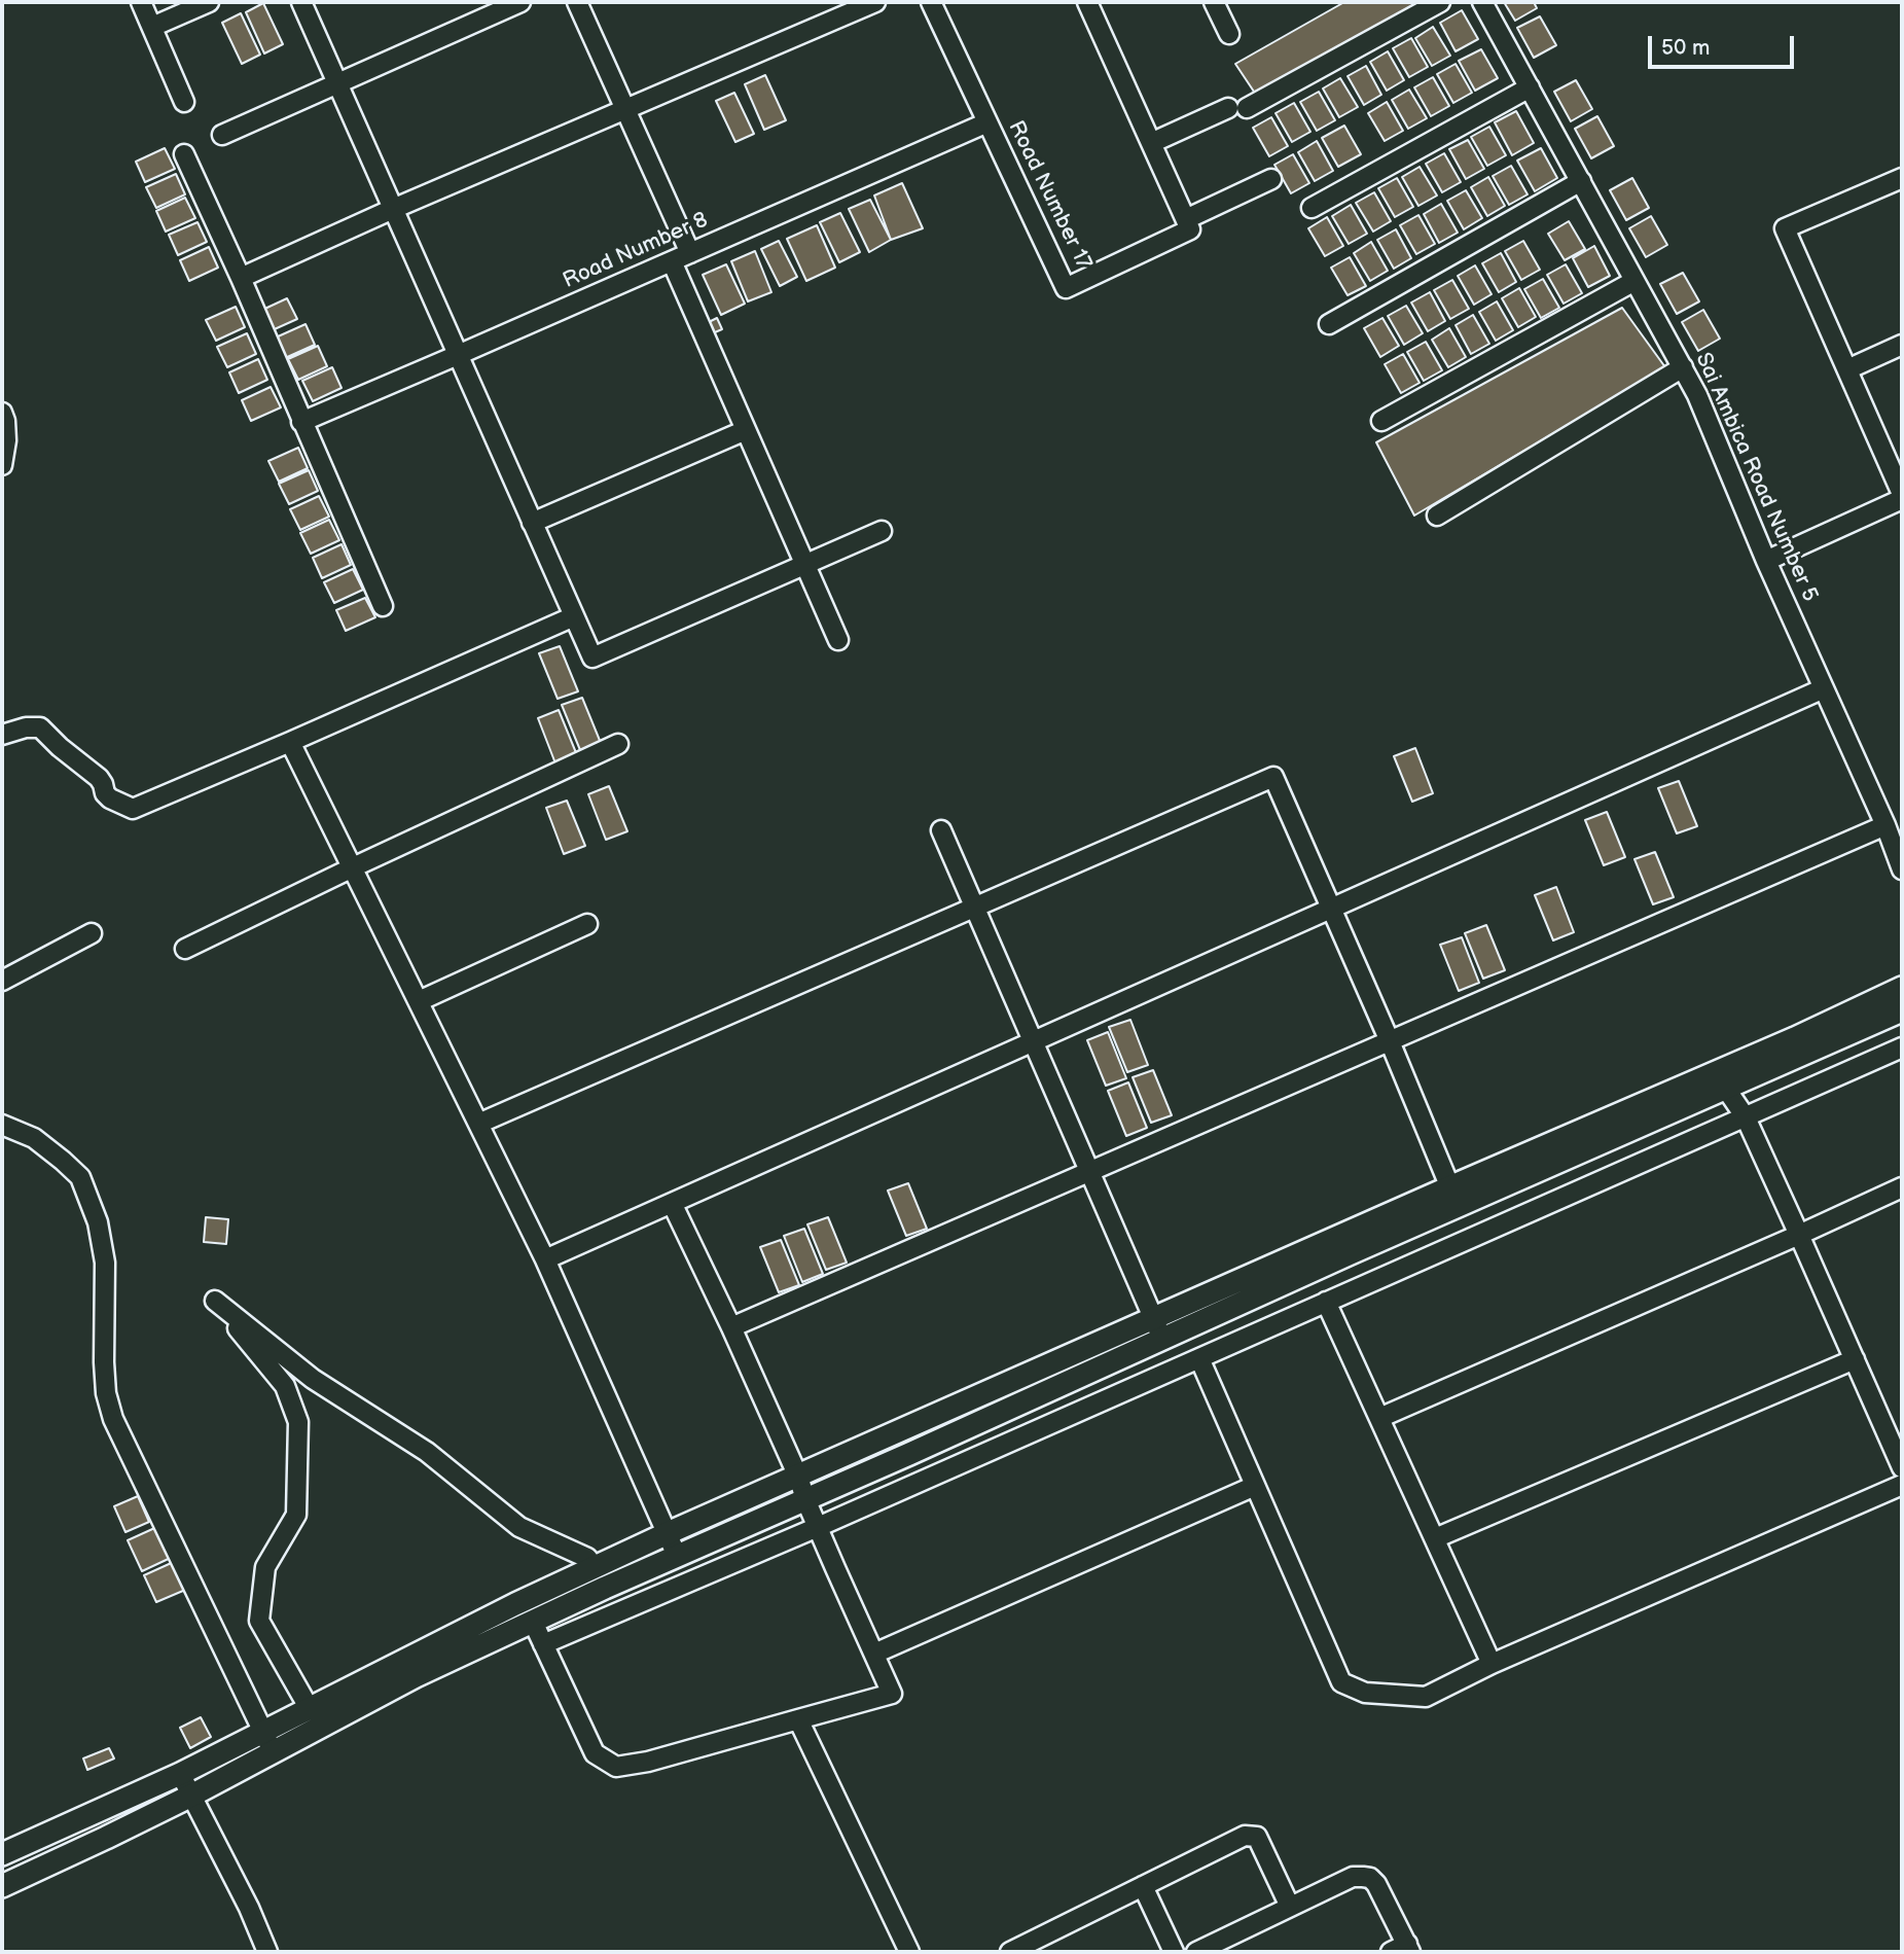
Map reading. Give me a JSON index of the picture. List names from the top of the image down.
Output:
{
  "streets": {
    "street": ["Road Number 17", "Road Number 8", "Sai Ambica Road Number 5"]
  },
  "crossings": [
    ["Road Number 17", "Road Number 8"]
  ],
  "scale_bar": "50 m"
}
